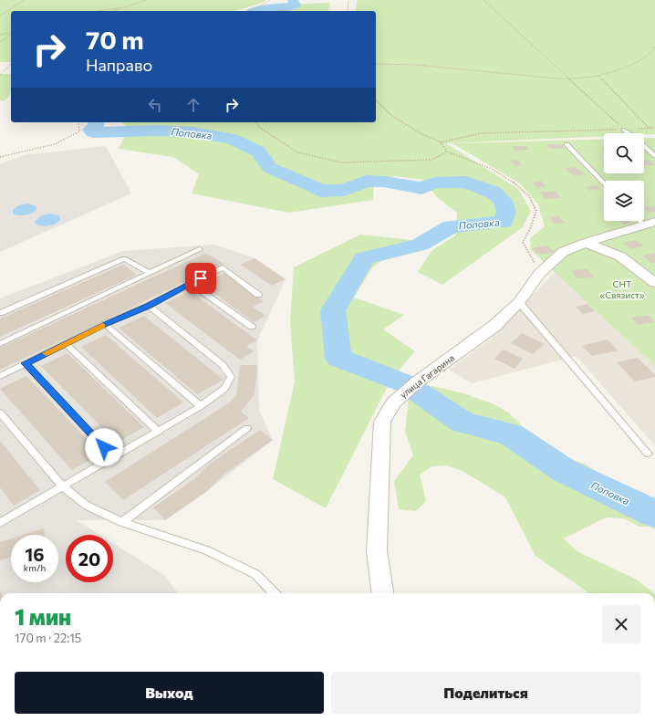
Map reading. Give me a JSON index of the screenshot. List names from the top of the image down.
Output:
{
  "streets": {
    "street": ["улица Гагарина"]
  },
  "water": ["Поповка"],
  "parks": ["СНТ «Связист»"],
  "page": {
    "turn": ["70 m", "Направо"],
    "speed": "16 km/h",
    "limit": "20",
    "heading": ["1 мин", "170 m · 22:15"],
    "buttons": ["Выход", "Поделиться"]
  }
}
